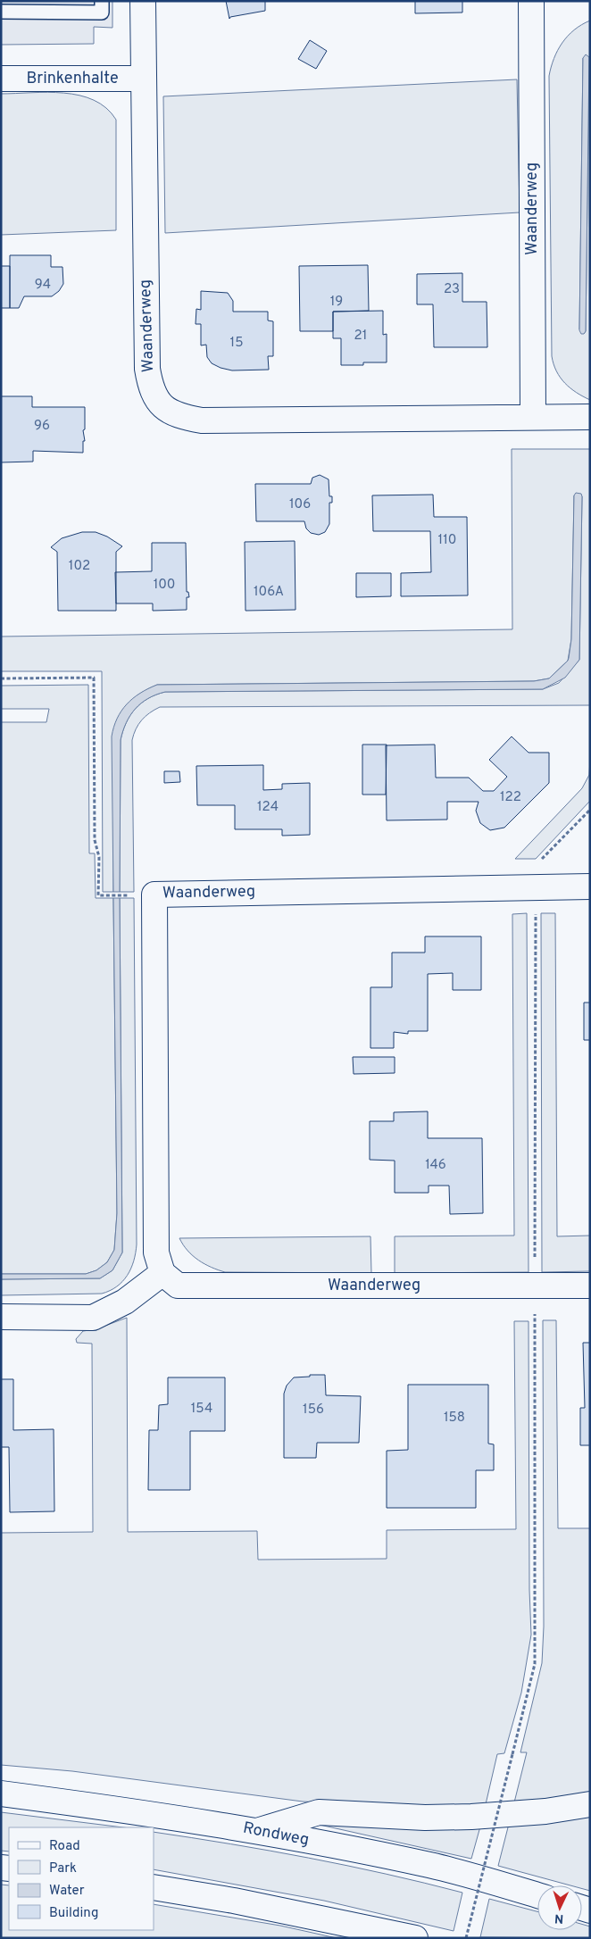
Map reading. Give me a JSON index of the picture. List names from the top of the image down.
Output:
{
  "streets": {
    "street": ["Brinkenhalte", "Waanderweg", "Rondweg"]
  },
  "crossings": [
    ["Brinkenhalte", "Waanderweg"]
  ],
  "house_numbers": [
    "94",
    "23",
    "19",
    "21",
    "15",
    "96",
    "106",
    "110",
    "102",
    "100",
    "106A",
    "122",
    "124",
    "146",
    "154",
    "156",
    "158"
  ],
  "legend": [
    "Road",
    "Park",
    "Water",
    "Building"
  ],
  "north": "bottom"
}
